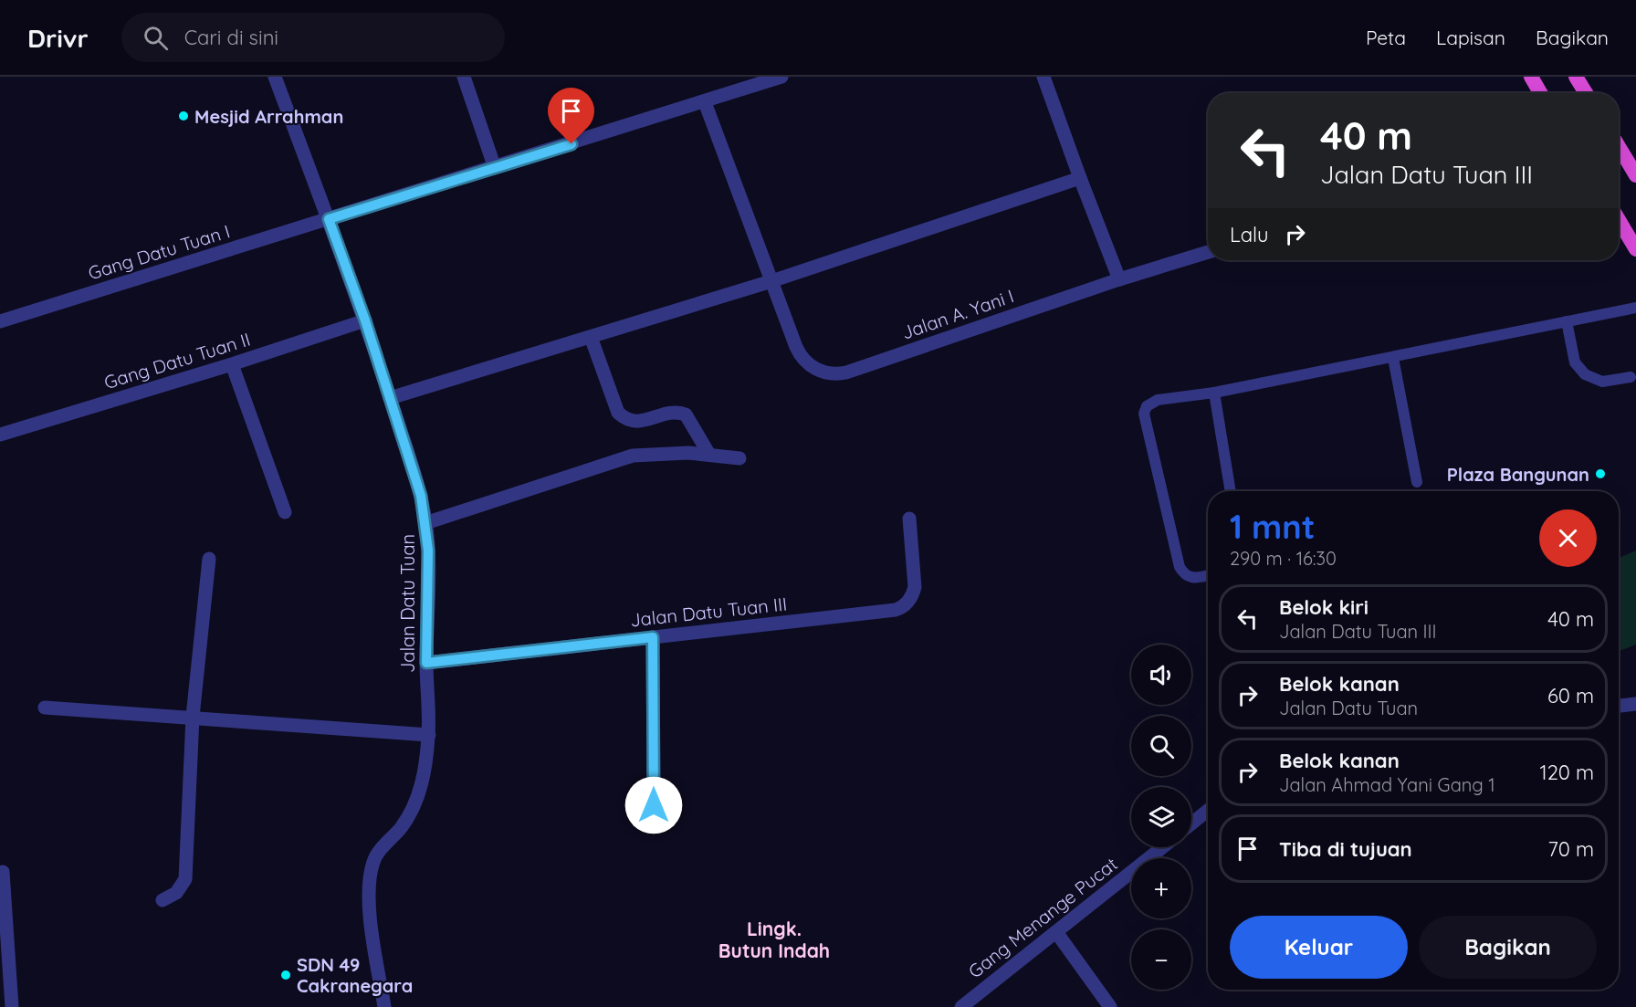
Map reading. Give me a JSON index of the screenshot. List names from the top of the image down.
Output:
{
  "streets": {
    "street": [
      "Gang Datu Tuan I",
      "Jalan A. Yani I",
      "Gang Datu Tuan II",
      "Jalan Datu Tuan",
      "Jalan Datu Tuan III",
      "Gang Menange Pucat"
    ]
  },
  "crossings": [
    ["Gang Datu Tuan I", "Jalan Datu Tuan"],
    ["Gang Datu Tuan II", "Jalan Datu Tuan"],
    ["Jalan Datu Tuan", "Jalan Datu Tuan III"]
  ],
  "districts": ["Lingk. Butun Indah"],
  "places": ["Mesjid Arrahman", "Plaza Bangunan", "SDN 49 Cakranegara"],
  "page": {
    "header": "Drivr",
    "search": "Cari di sini",
    "nav": ["Peta", "Lapisan", "Bagikan"],
    "turn": ["40 m", "Jalan Datu Tuan III"],
    "then": "Lalu",
    "heading": ["1 mnt", "290 m · 16:30"],
    "list": [
      {
        "name": "Belok kiri",
        "note": "Jalan Datu Tuan III",
        "value": "40 m"
      },
      {
        "name": "Belok kanan",
        "note": "Jalan Datu Tuan",
        "value": "60 m"
      },
      {
        "name": "Belok kanan",
        "note": "Jalan Ahmad Yani Gang 1",
        "value": "120 m"
      },
      {
        "name": "Tiba di tujuan",
        "value": "70 m"
      }
    ],
    "map_buttons": ["+", "−"],
    "buttons": ["Keluar", "Bagikan"]
  }
}
